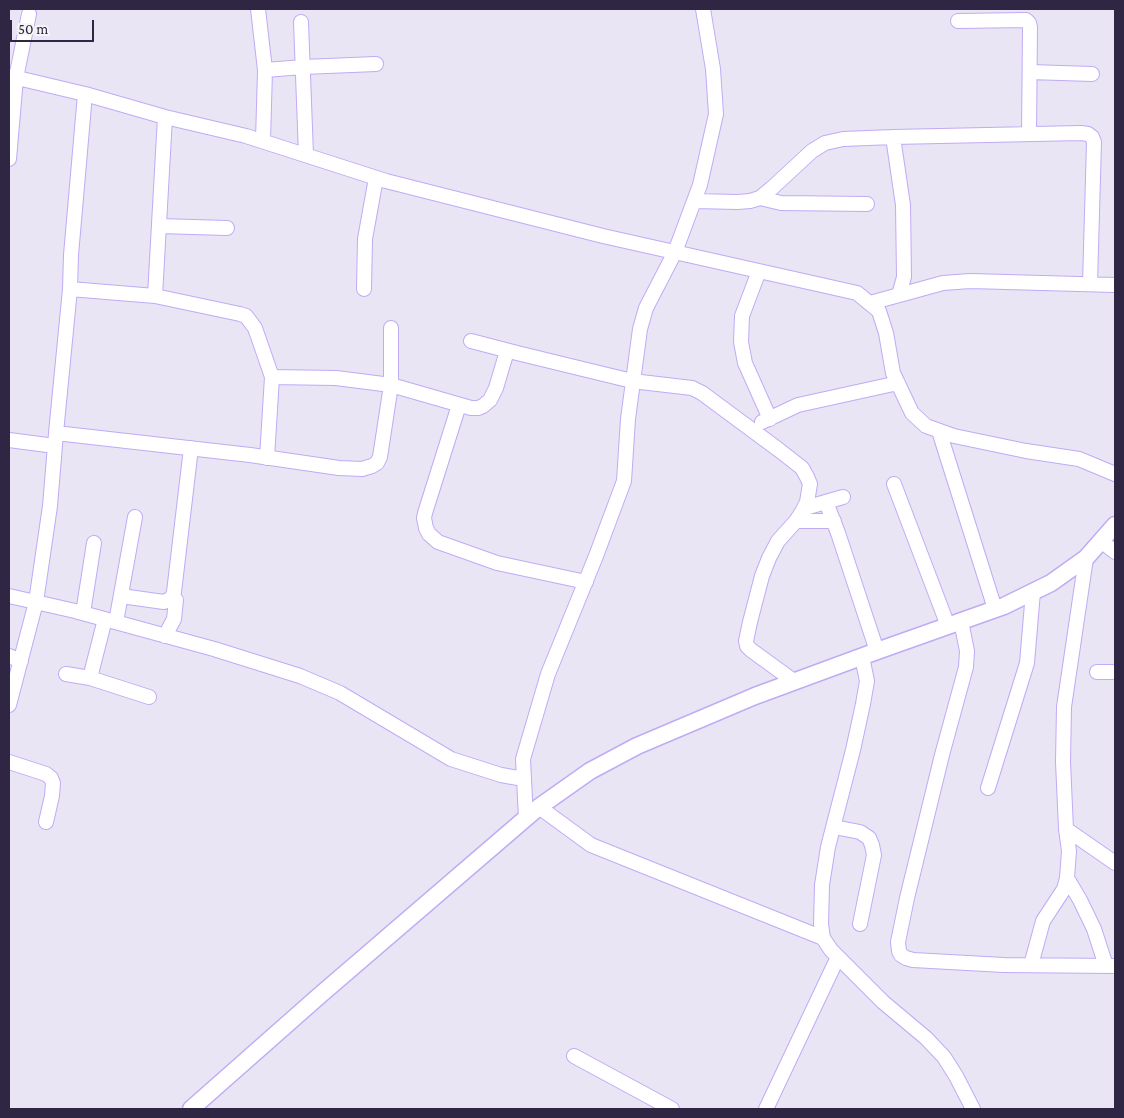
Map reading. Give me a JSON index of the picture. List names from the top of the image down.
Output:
{
  "scale_bar": "50 m"
}
